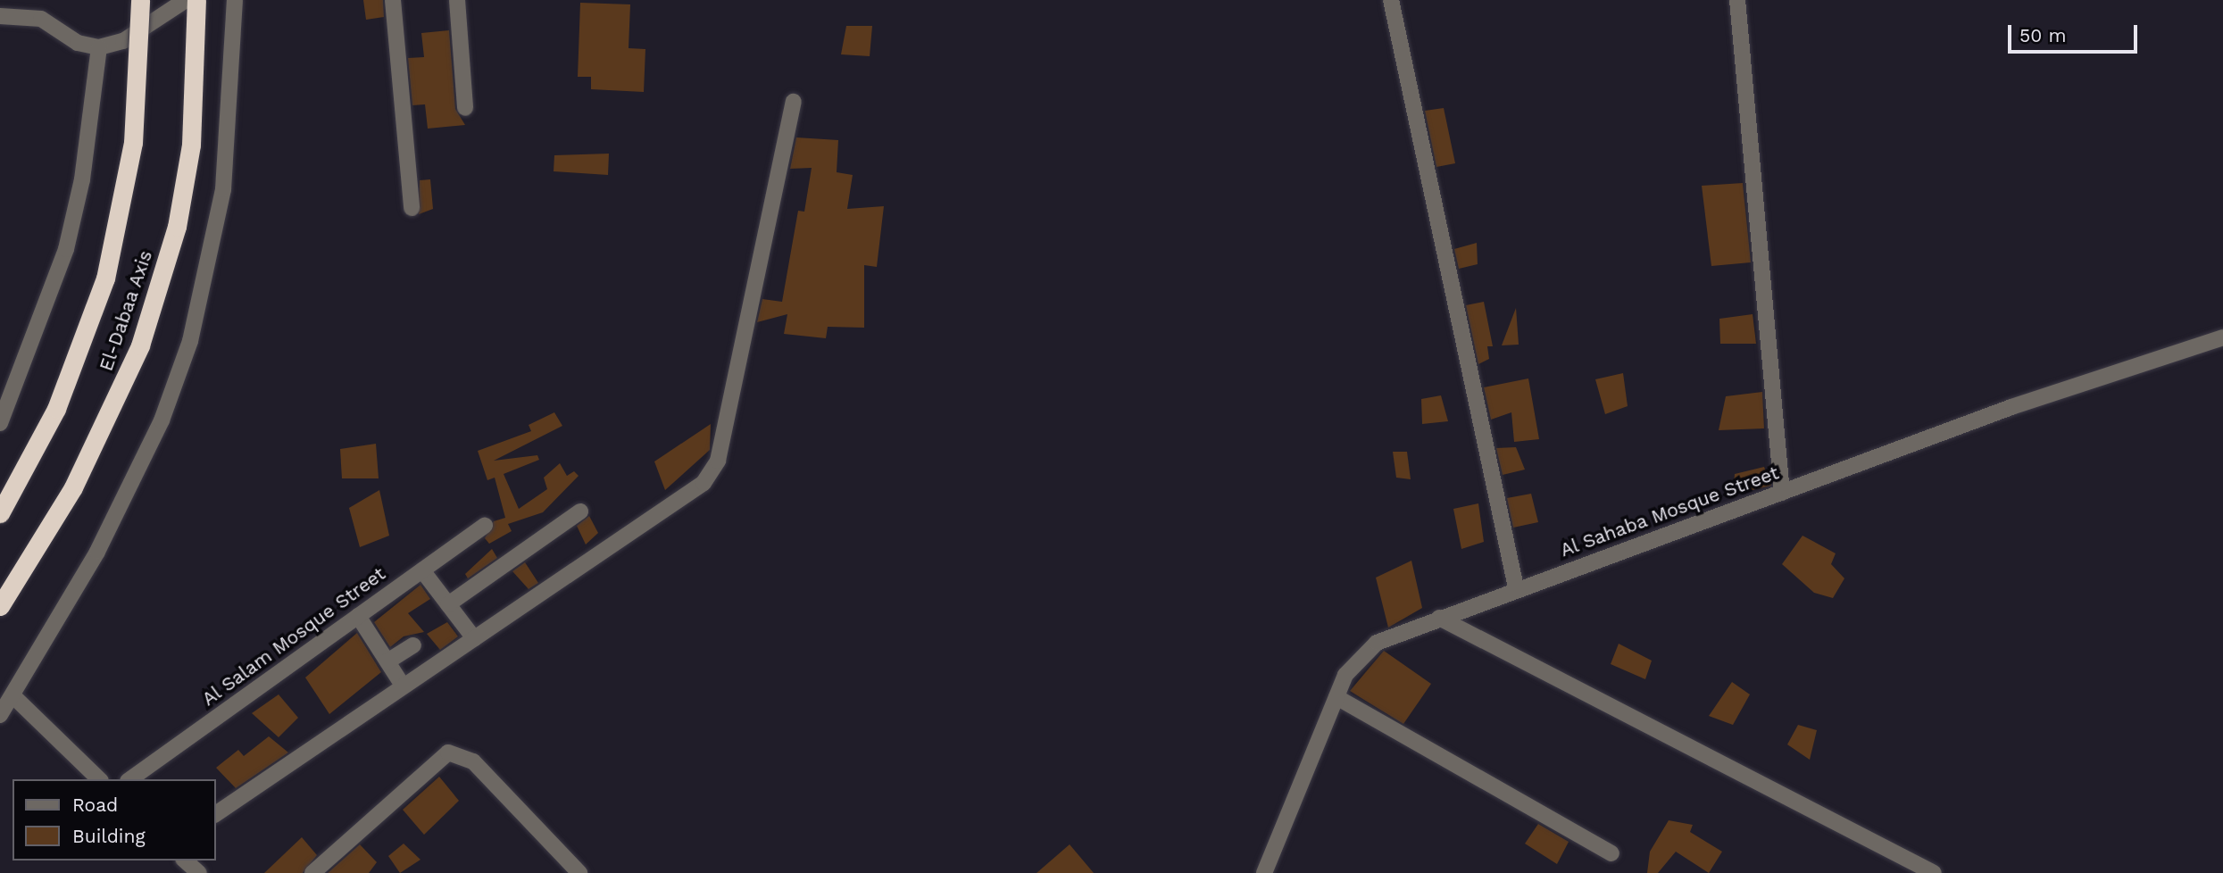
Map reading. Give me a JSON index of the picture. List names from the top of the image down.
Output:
{
  "streets": {
    "highway": ["El-Dabaa Axis"],
    "street": ["Al Sahaba Mosque Street", "Al Salam Mosque Street"]
  },
  "legend": ["Road", "Building"],
  "scale_bar": "50 m"
}
